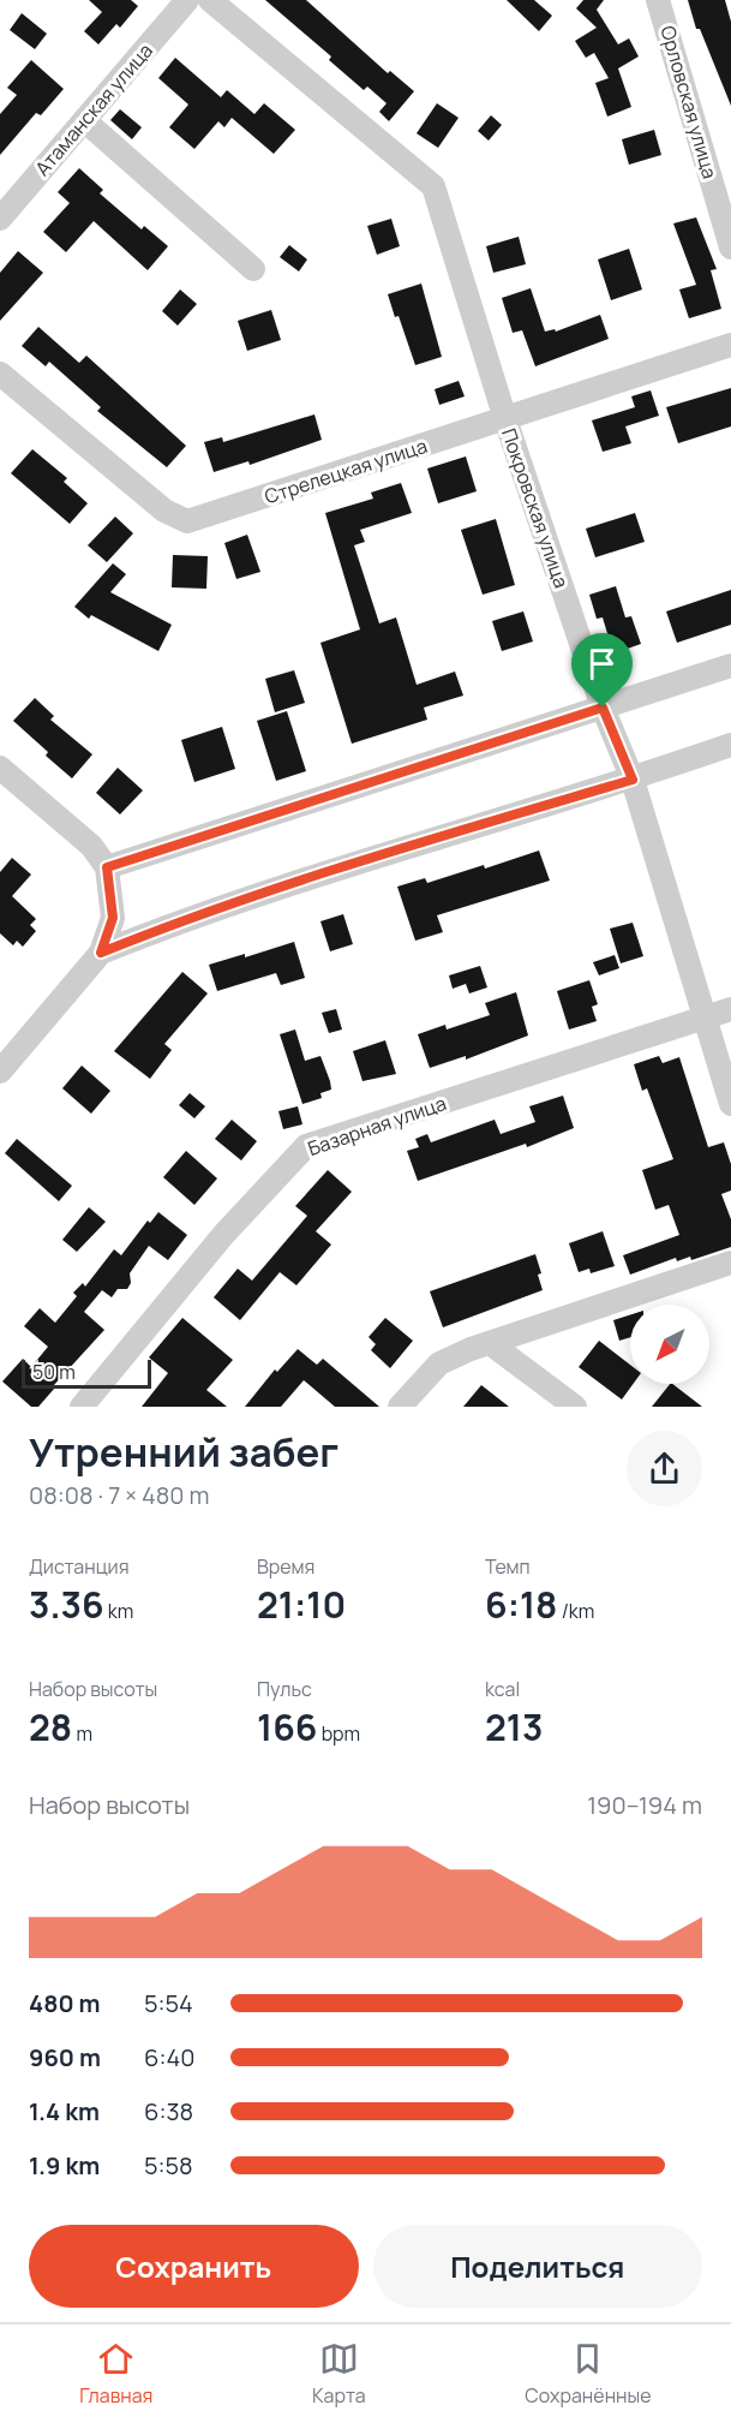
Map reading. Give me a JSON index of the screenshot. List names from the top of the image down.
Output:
{
  "streets": {
    "street": [
      "Орловская улица",
      "Атаманская улица",
      "Стрелецкая улица",
      "Покровская улица",
      "Базарная улица"
    ]
  },
  "crossings": [
    ["Стрелецкая улица", "Покровская улица"],
    ["Покровская улица", "Базарная улица"]
  ],
  "scale_bar": "50 m",
  "north": "bottom left",
  "page": {
    "scale": "50 m",
    "heading": ["Утренний забег", "08:08 · 7 × 480 m"],
    "stats": [
      ["Дистанция", "3.36 km"],
      ["Время", "21:10"],
      ["Темп", "6:18 /km"],
      ["Набор высоты", "28 m"],
      ["Пульс", "166 bpm"],
      ["kcal", "213"]
    ],
    "chart": ["Набор высоты", "190–194 m"],
    "list": [
      {
        "name": "480 m",
        "note": "5:54"
      },
      {
        "name": "960 m",
        "note": "6:40"
      },
      {
        "name": "1.4 km",
        "note": "6:38"
      },
      {
        "name": "1.9 km",
        "note": "5:58"
      }
    ],
    "buttons": ["Сохранить", "Поделиться"],
    "tabs": ["Главная", "Карта", "Сохранённые"]
  }
}
